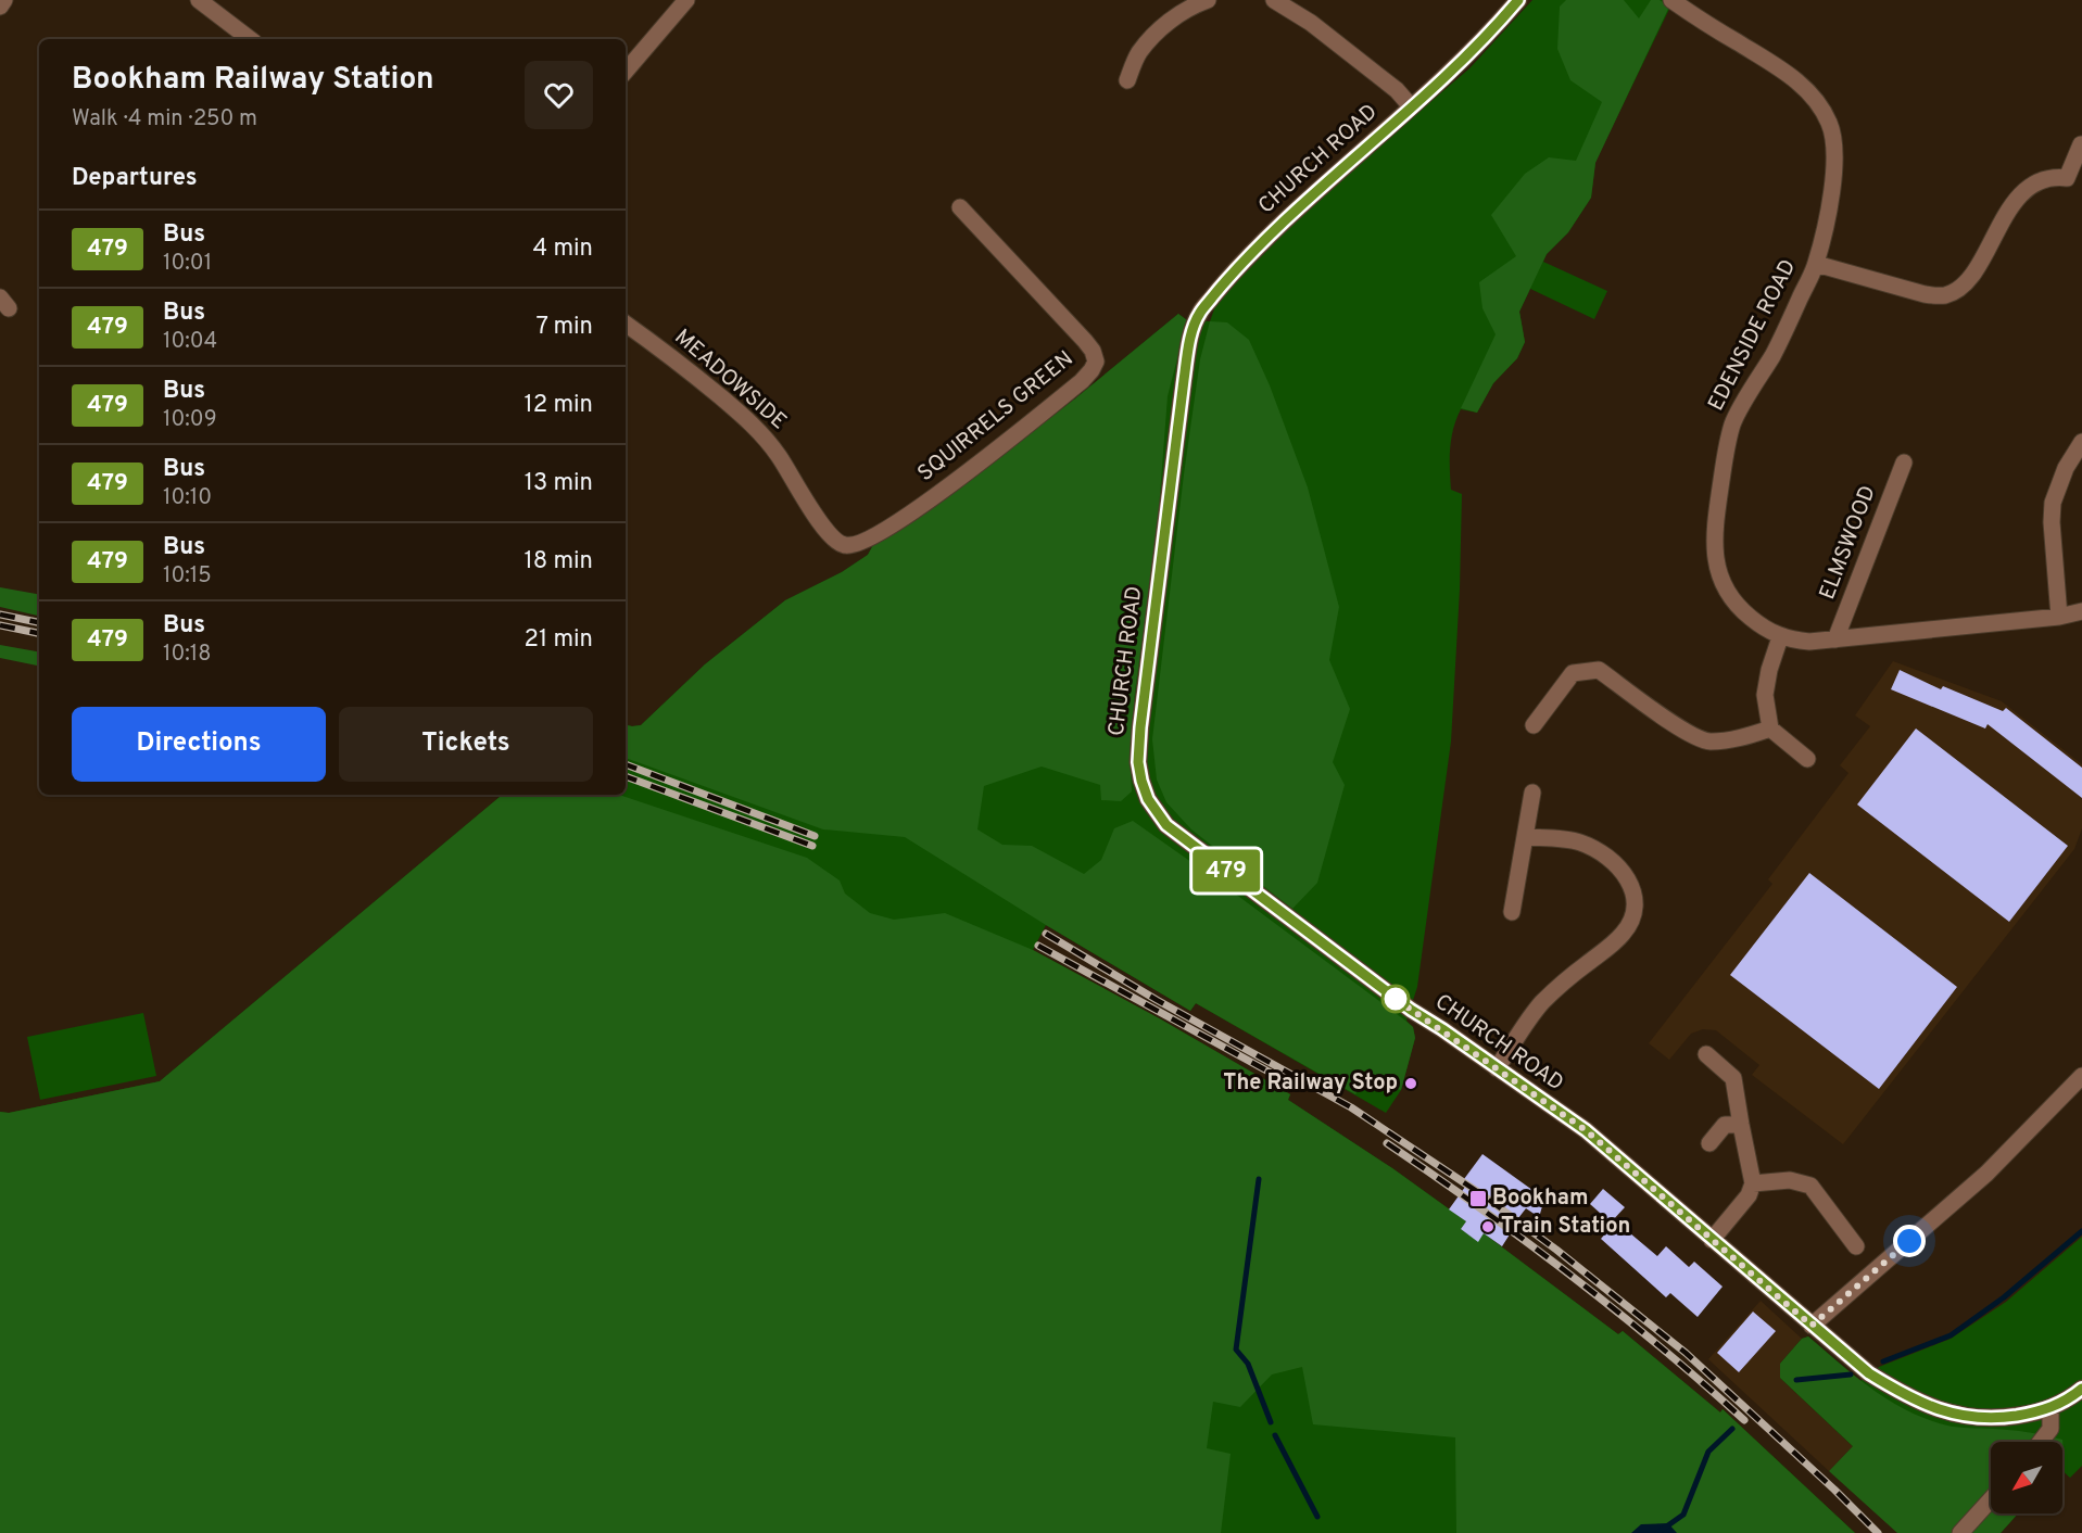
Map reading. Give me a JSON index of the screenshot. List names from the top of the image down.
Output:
{
  "streets": {
    "street": [
      "CHURCH ROAD",
      "EDENSIDE ROAD",
      "MEADOWSIDE",
      "SQUIRRELS GREEN",
      "ELMSWOOD"
    ]
  },
  "crossings": [
    ["EDENSIDE ROAD", "ELMSWOOD"],
    ["MEADOWSIDE", "SQUIRRELS GREEN"]
  ],
  "places": {
    "other": ["The Railway Stop", "Train Station"],
    "transit": ["Bookham"]
  },
  "lines": ["bus line 479"],
  "north": "bottom left",
  "page": {
    "on_map": "479",
    "heading": [
      ["Bookham Railway Station", "Walk · 4 min · 250 m"],
      "Departures"
    ],
    "list": [
      {
        "mark": "479",
        "name": "Bus",
        "note": "10:01",
        "value": "4 min"
      },
      {
        "mark": "479",
        "name": "Bus",
        "note": "10:04",
        "value": "7 min"
      },
      {
        "mark": "479",
        "name": "Bus",
        "note": "10:09",
        "value": "12 min"
      },
      {
        "mark": "479",
        "name": "Bus",
        "note": "10:10",
        "value": "13 min"
      },
      {
        "mark": "479",
        "name": "Bus",
        "note": "10:15",
        "value": "18 min"
      },
      {
        "mark": "479",
        "name": "Bus",
        "note": "10:18",
        "value": "21 min"
      }
    ],
    "buttons": ["Directions", "Tickets"]
  }
}
